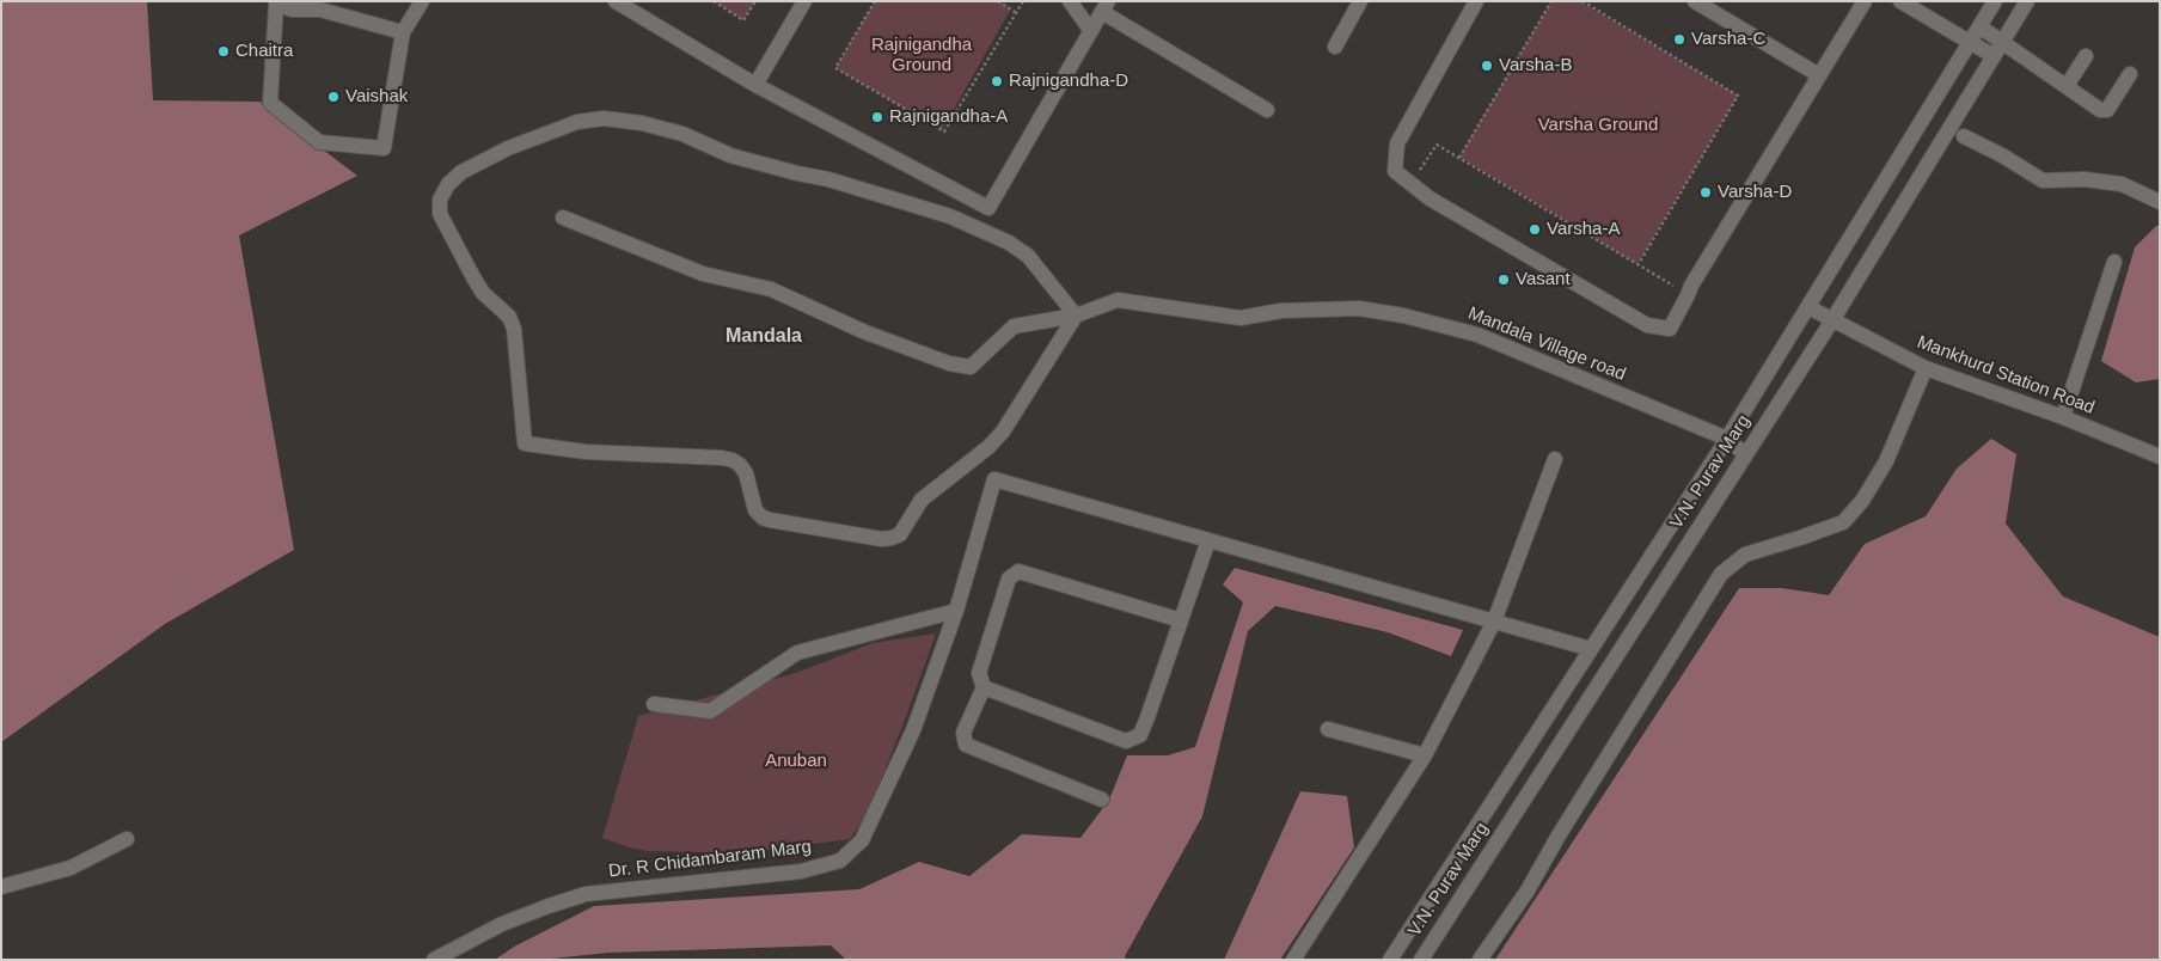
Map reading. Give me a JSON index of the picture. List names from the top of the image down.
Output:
{
  "streets": {
    "street": [
      "Mandala Village road",
      "Mankhurd Station Road",
      "V.N. Purav Marg",
      "Dr. R Chidambaram Marg"
    ]
  },
  "crossings": [
    ["Mandala Village road", "V.N. Purav Marg"],
    ["Mankhurd Station Road", "V.N. Purav Marg"]
  ],
  "districts": ["Mandala"],
  "parks": ["Rajnigandha Ground", "Varsha Ground", "Anuban"],
  "places": [
    "Varsha-C",
    "Chaitra",
    "Varsha-B",
    "Rajnigandha-D",
    "Vaishak",
    "Rajnigandha-A",
    "Varsha-D",
    "Varsha-A",
    "Vasant"
  ]
}
